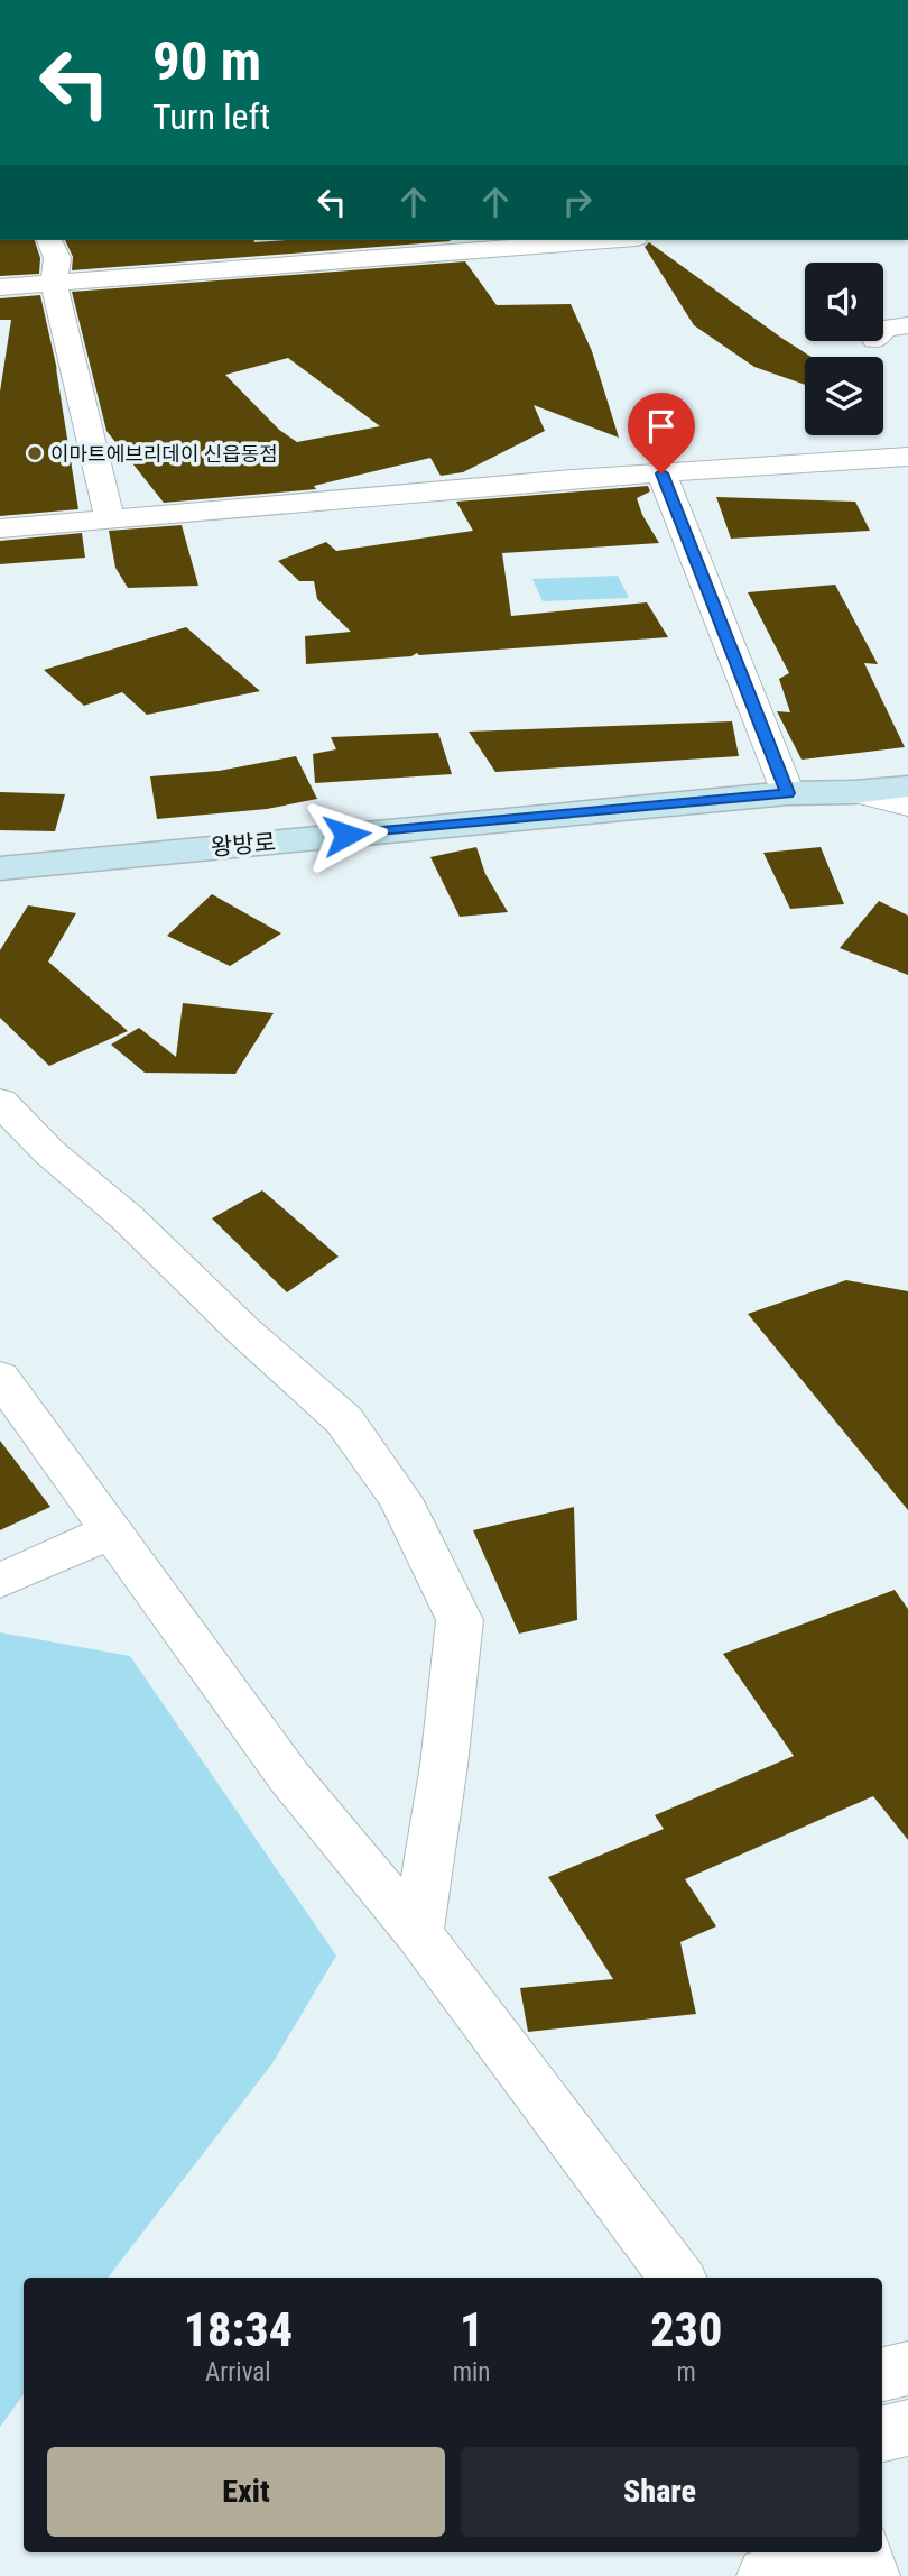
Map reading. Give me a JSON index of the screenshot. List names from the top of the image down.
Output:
{
  "streets": {
    "main road": ["왕방로"]
  },
  "places": ["이마트에브리데이 신읍동점"],
  "page": {
    "turn": ["90 m", "Turn left"],
    "eta": [
      "18:34",
      "Arrival",
      "1",
      "min",
      "230",
      "m"
    ],
    "buttons": ["Exit", "Share"]
  }
}
